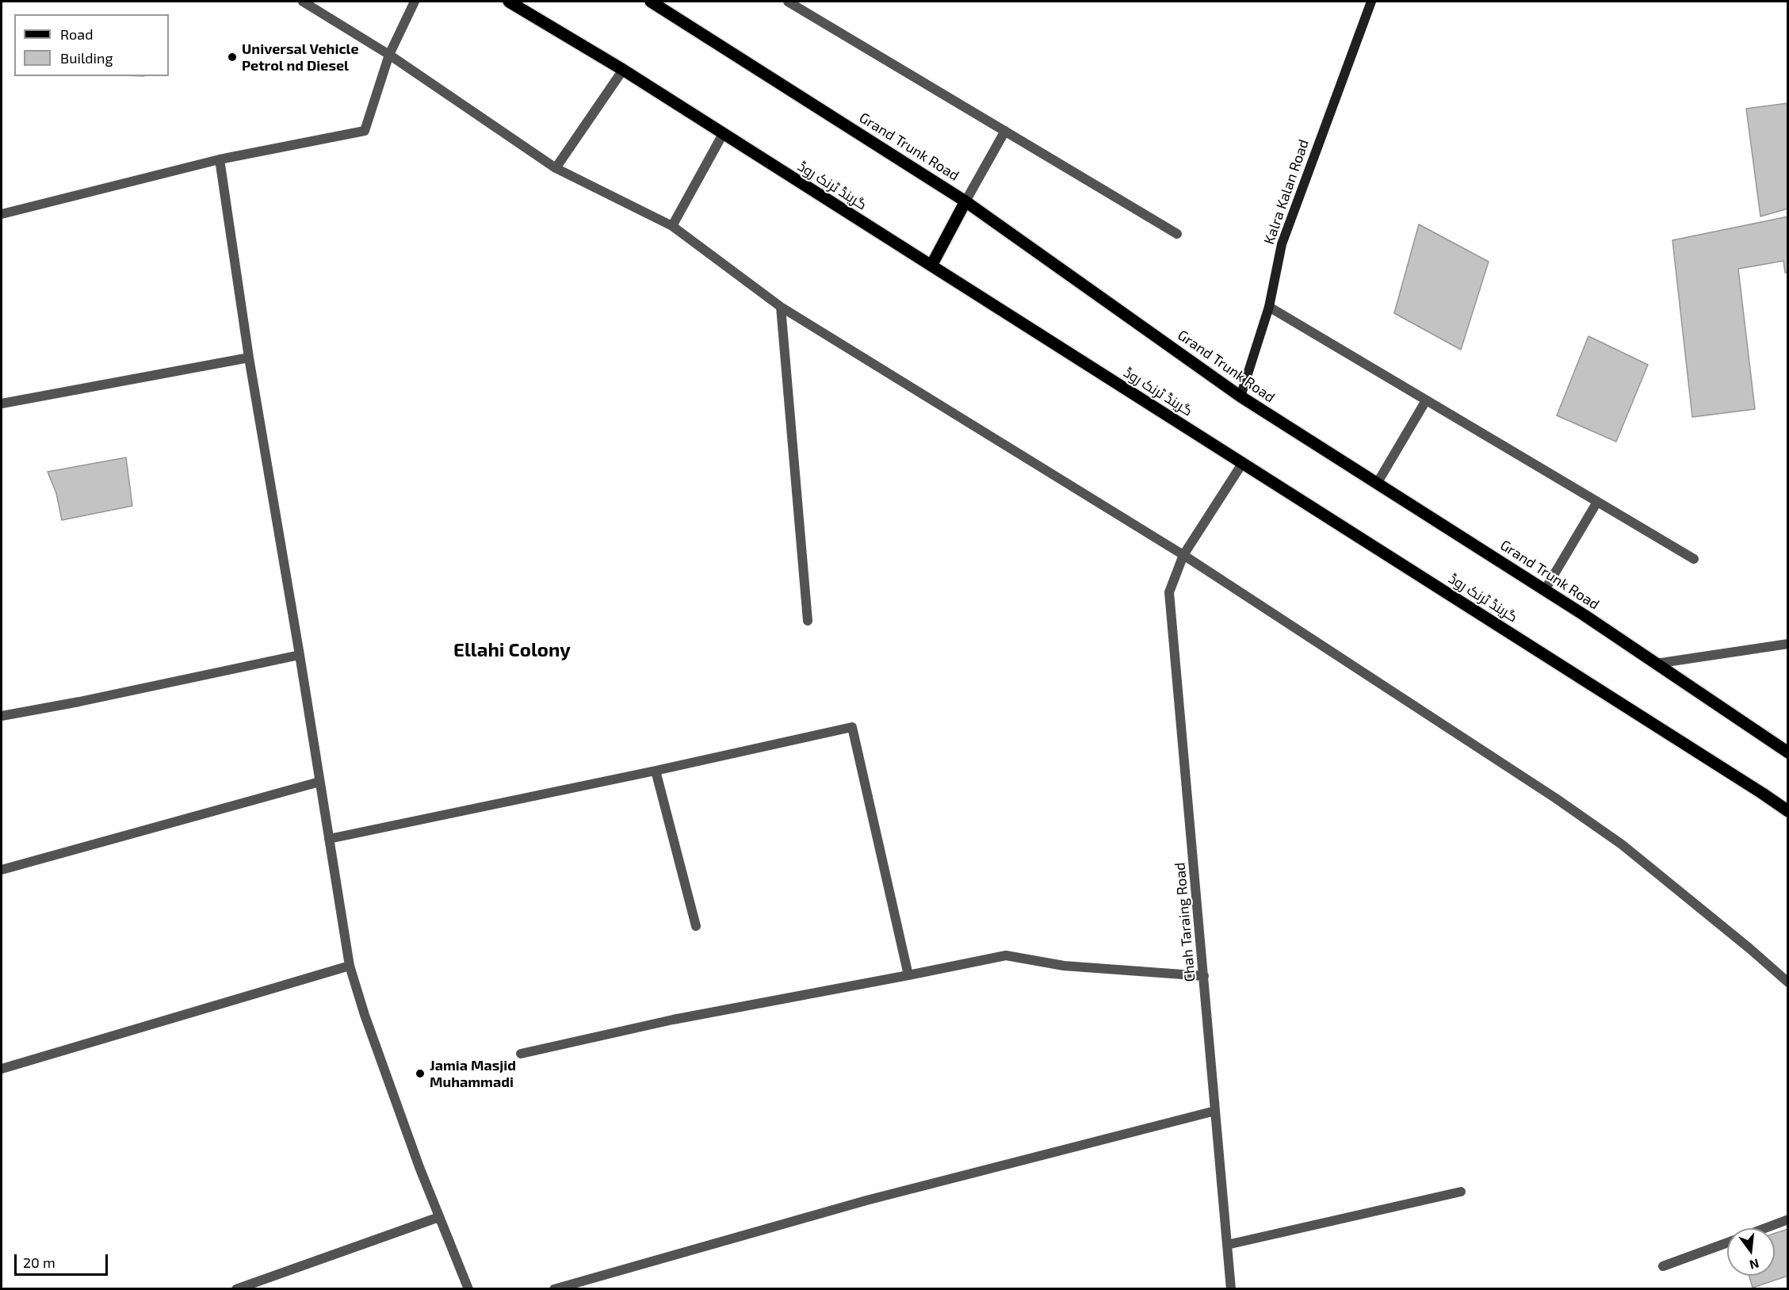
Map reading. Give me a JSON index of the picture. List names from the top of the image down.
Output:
{
  "streets": {
    "main road": ["Grand Trunk Road", "گرینڈ ٹرنک روڈ"],
    "street": ["Kalra Kalan Road", "Chah Taraing Road"]
  },
  "crossings": [
    ["Grand Trunk Road", "Kalra Kalan Road"],
    ["گرینڈ ٹرنک روڈ", "Chah Taraing Road"]
  ],
  "districts": ["Ellahi Colony"],
  "places": ["Universal Vehicle Petrol nd Diesel", "Jamia Masjid Muhammadi"],
  "legend": ["Road", "Building"],
  "scale_bar": "20 m",
  "north": "bottom"
}
